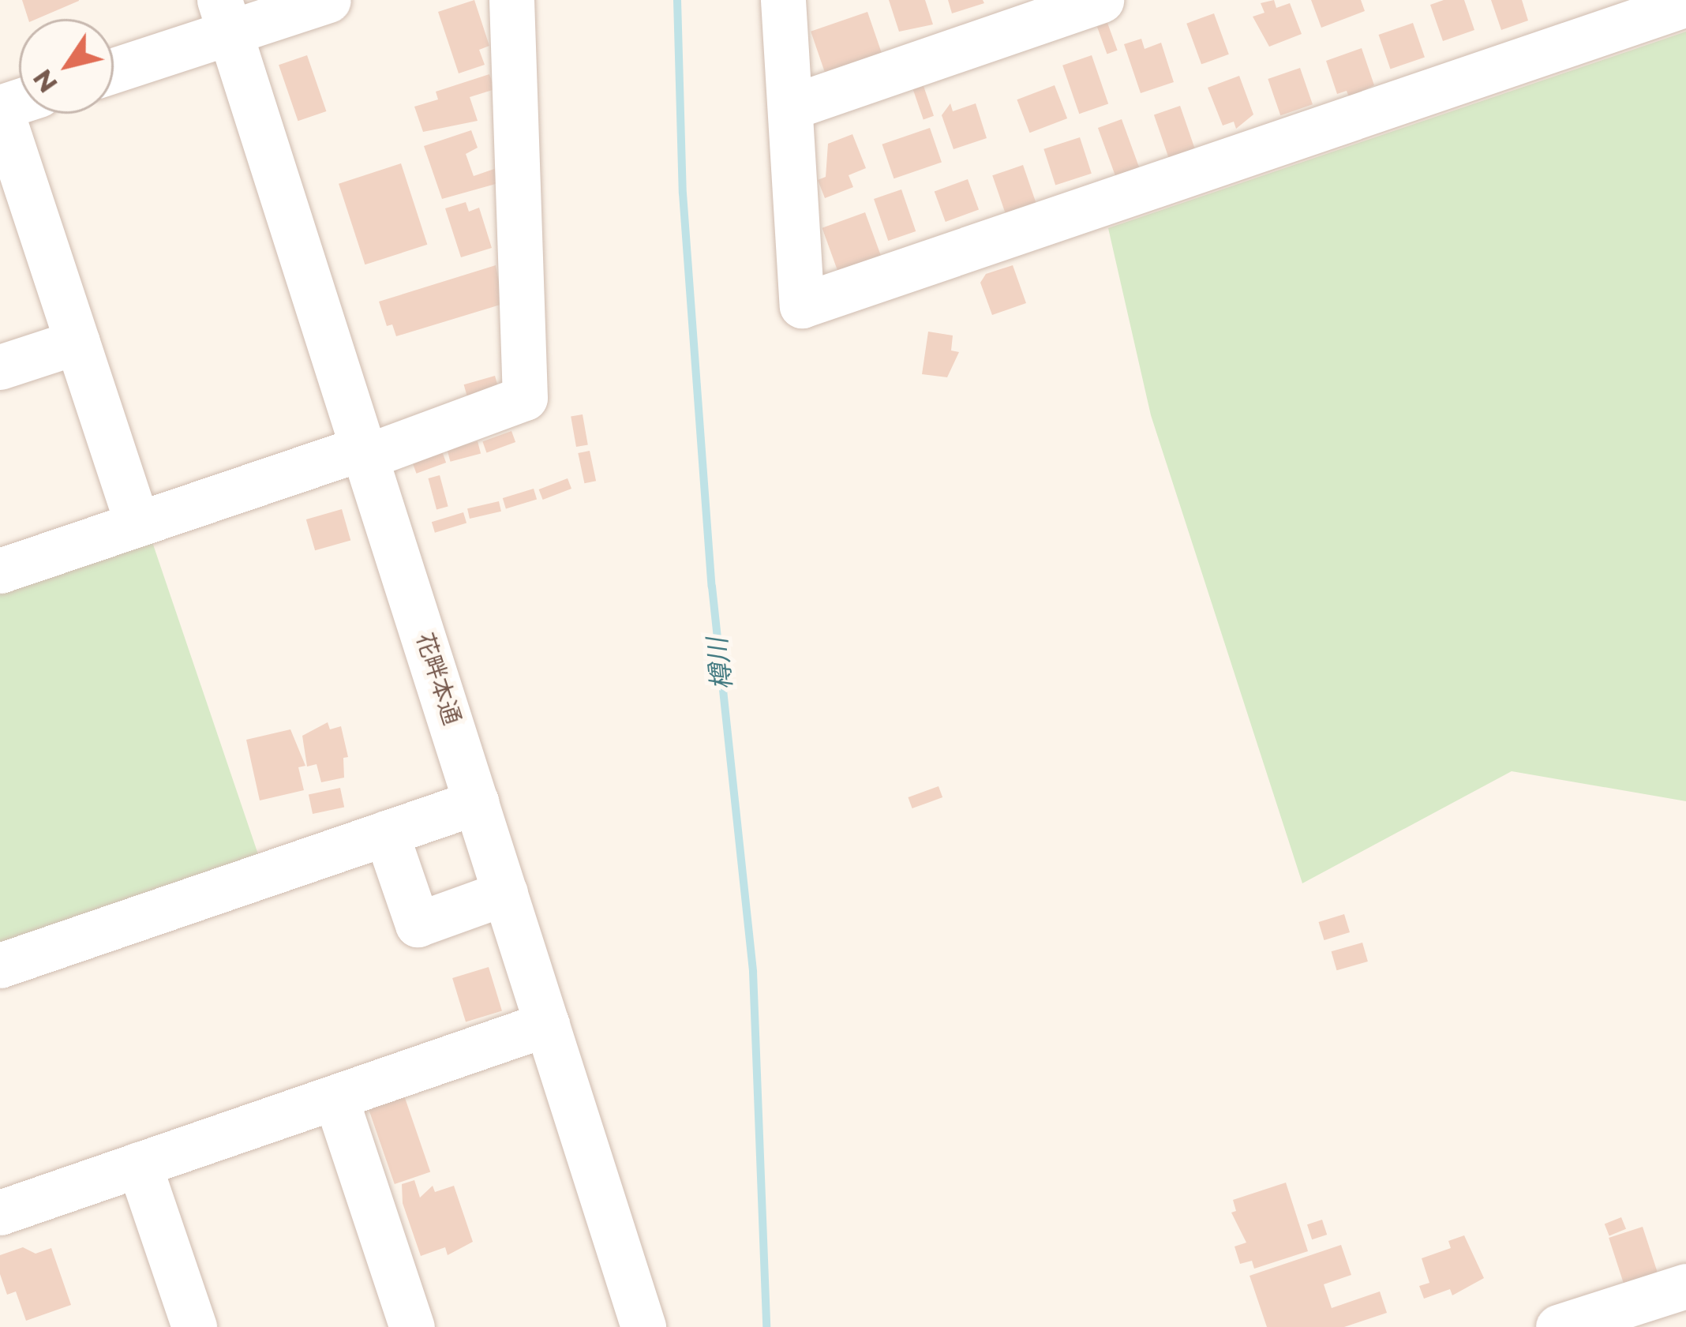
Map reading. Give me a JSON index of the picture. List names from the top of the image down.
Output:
{
  "streets": {
    "street": ["花畔本通"]
  },
  "water": ["樽川"],
  "north": "bottom left"
}
